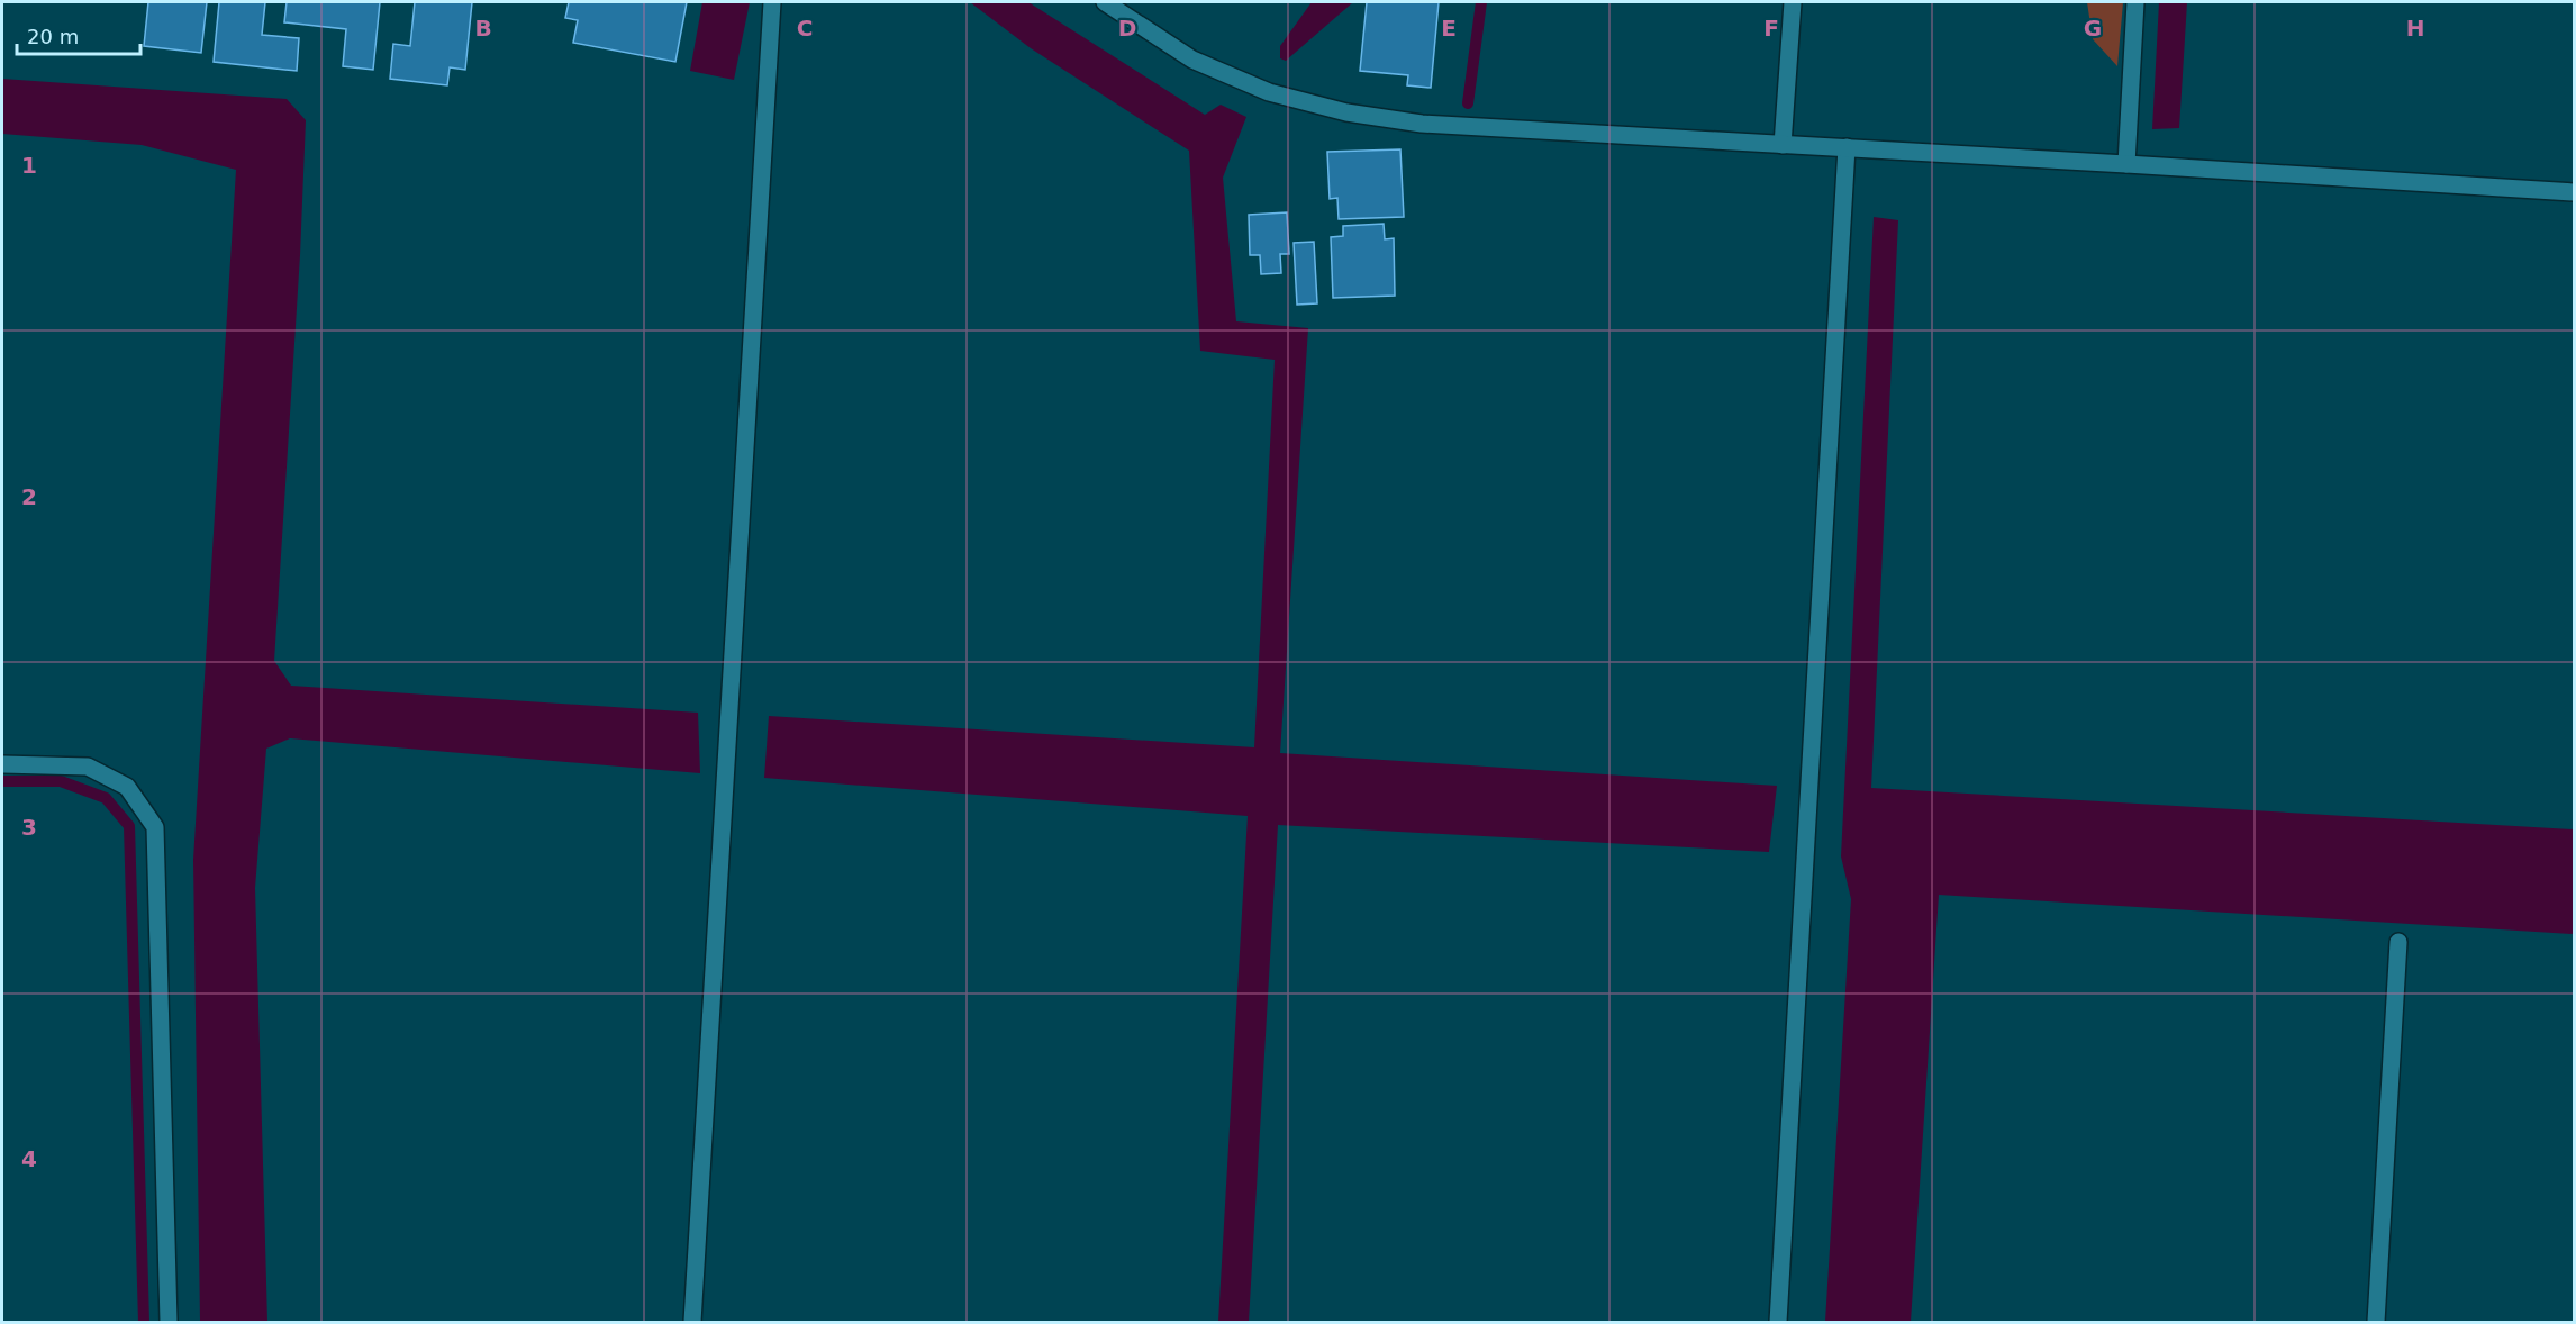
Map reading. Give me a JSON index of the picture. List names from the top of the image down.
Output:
{
  "scale_bar": "20 m",
  "grid": {
    "columns": [
      "B",
      "C",
      "D",
      "E",
      "F",
      "G",
      "H"
    ],
    "rows": [
      "1",
      "2",
      "3",
      "4"
    ]
  }
}
